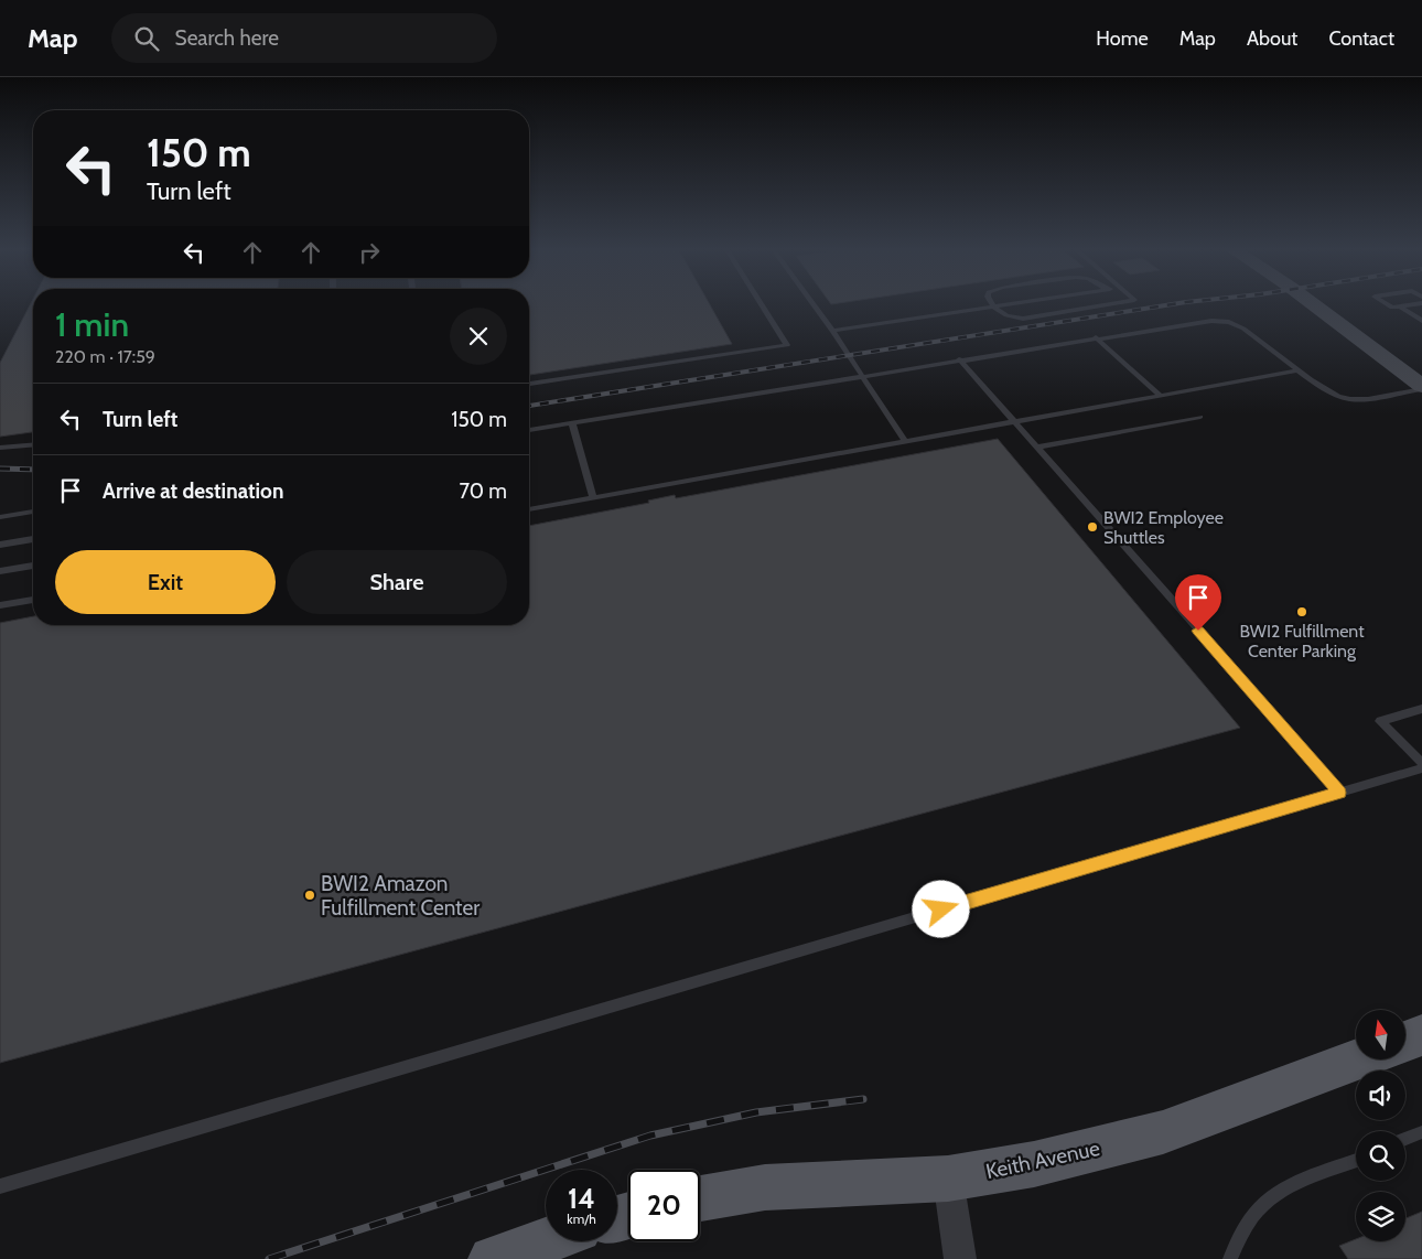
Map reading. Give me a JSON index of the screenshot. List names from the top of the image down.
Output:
{
  "streets": {
    "main road": ["Keith Avenue"]
  },
  "places": ["BWI2 Employee Shuttles", "BWI2 Fulfillment Center Parking", "BWI2 Amazon Fulfillment Center"],
  "north": "top",
  "page": {
    "header": "Map",
    "search": "Search here",
    "nav": [
      "Home",
      "Map",
      "About",
      "Contact"
    ],
    "turn": ["150 m", "Turn left"],
    "heading": ["1 min", "220 m · 17:59"],
    "list": [
      {
        "name": "Turn left",
        "value": "150 m"
      },
      {
        "name": "Arrive at destination",
        "value": "70 m"
      }
    ],
    "buttons": ["Exit", "Share"],
    "speed": "14 km/h",
    "limit": "20"
  }
}
